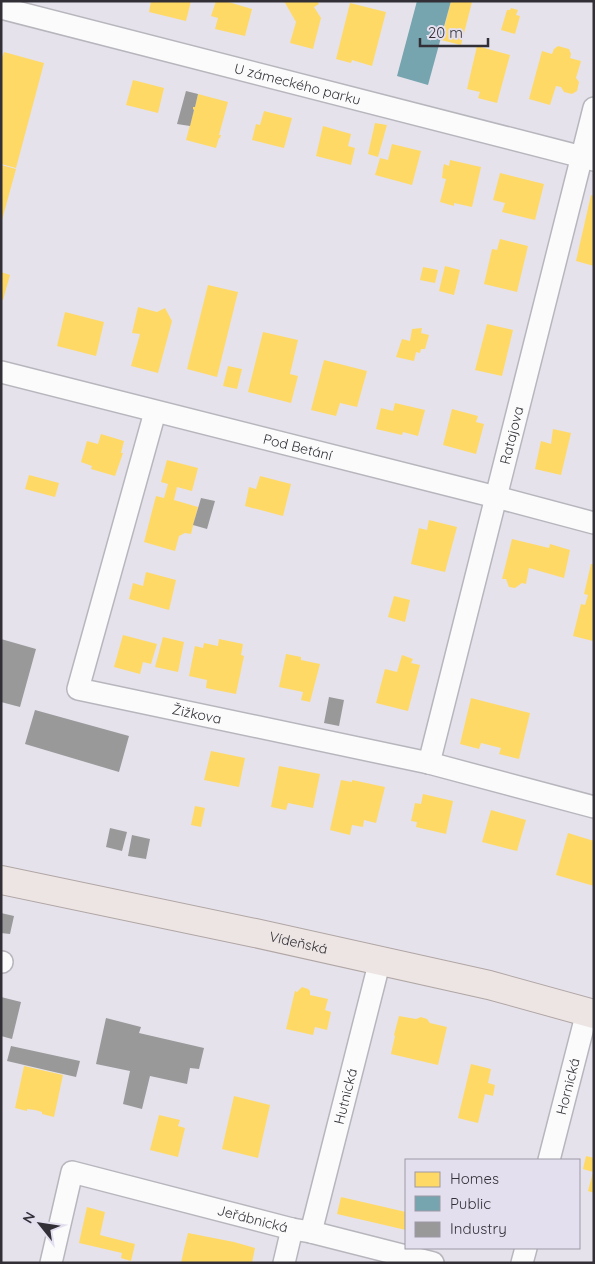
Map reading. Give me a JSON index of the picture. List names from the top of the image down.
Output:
{
  "streets": {
    "main road": ["Vídeňská"],
    "street": [
      "U zámeckého parku",
      "Ratajova",
      "Pod Betání",
      "Žižkova",
      "Hornická",
      "Hutnická",
      "Jeřábnická"
    ]
  },
  "crossings": [
    ["U zámeckého parku", "Ratajova"],
    ["Ratajova", "Pod Betání"],
    ["Ratajova", "Žižkova"],
    ["Pod Betání", "Žižkova"],
    ["Vídeňská", "Hornická"],
    ["Vídeňská", "Hutnická"],
    ["Hutnická", "Jeřábnická"]
  ],
  "legend": ["Homes", "Public", "Industry"],
  "scale_bar": "20 m",
  "north": "top left"
}
